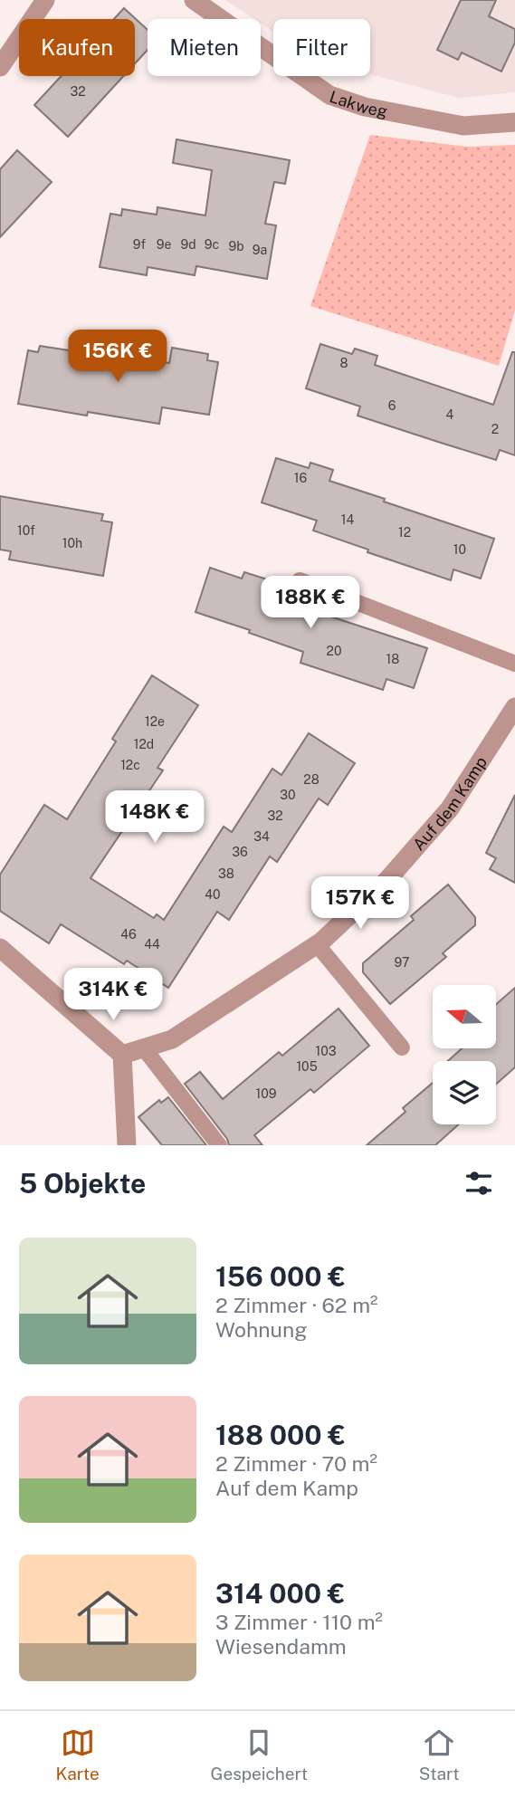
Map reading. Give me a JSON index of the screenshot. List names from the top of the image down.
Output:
{
  "streets": {
    "street": ["Lakweg", "Auf dem Kamp"]
  },
  "house_numbers": [
    "32",
    "9f",
    "9e",
    "9d",
    "9c",
    "9b",
    "9a",
    "8",
    "6",
    "4",
    "2",
    "16",
    "14",
    "10f",
    "12",
    "10h",
    "10",
    "20",
    "18",
    "12e",
    "12d",
    "12c",
    "28",
    "30",
    "32",
    "34",
    "36",
    "38",
    "40",
    "46",
    "44",
    "97",
    "103",
    "105",
    "109"
  ],
  "north": "left",
  "page": {
    "chip": ["Kaufen", "Mieten", "Filter"],
    "price": [
      "156K €",
      "188K €",
      "148K €",
      "157K €",
      "314K €"
    ],
    "heading": "5 Objekte",
    "list": [
      {
        "name": "156 000 €",
        "note": "2 Zimmer · 62 m² · Wohnung"
      },
      {
        "name": "188 000 €",
        "note": "2 Zimmer · 70 m² · Auf dem Kamp"
      },
      {
        "name": "314 000 €",
        "note": "3 Zimmer · 110 m² · Wiesendamm"
      }
    ],
    "tabs": ["Karte", "Gespeichert", "Start"]
  }
}
